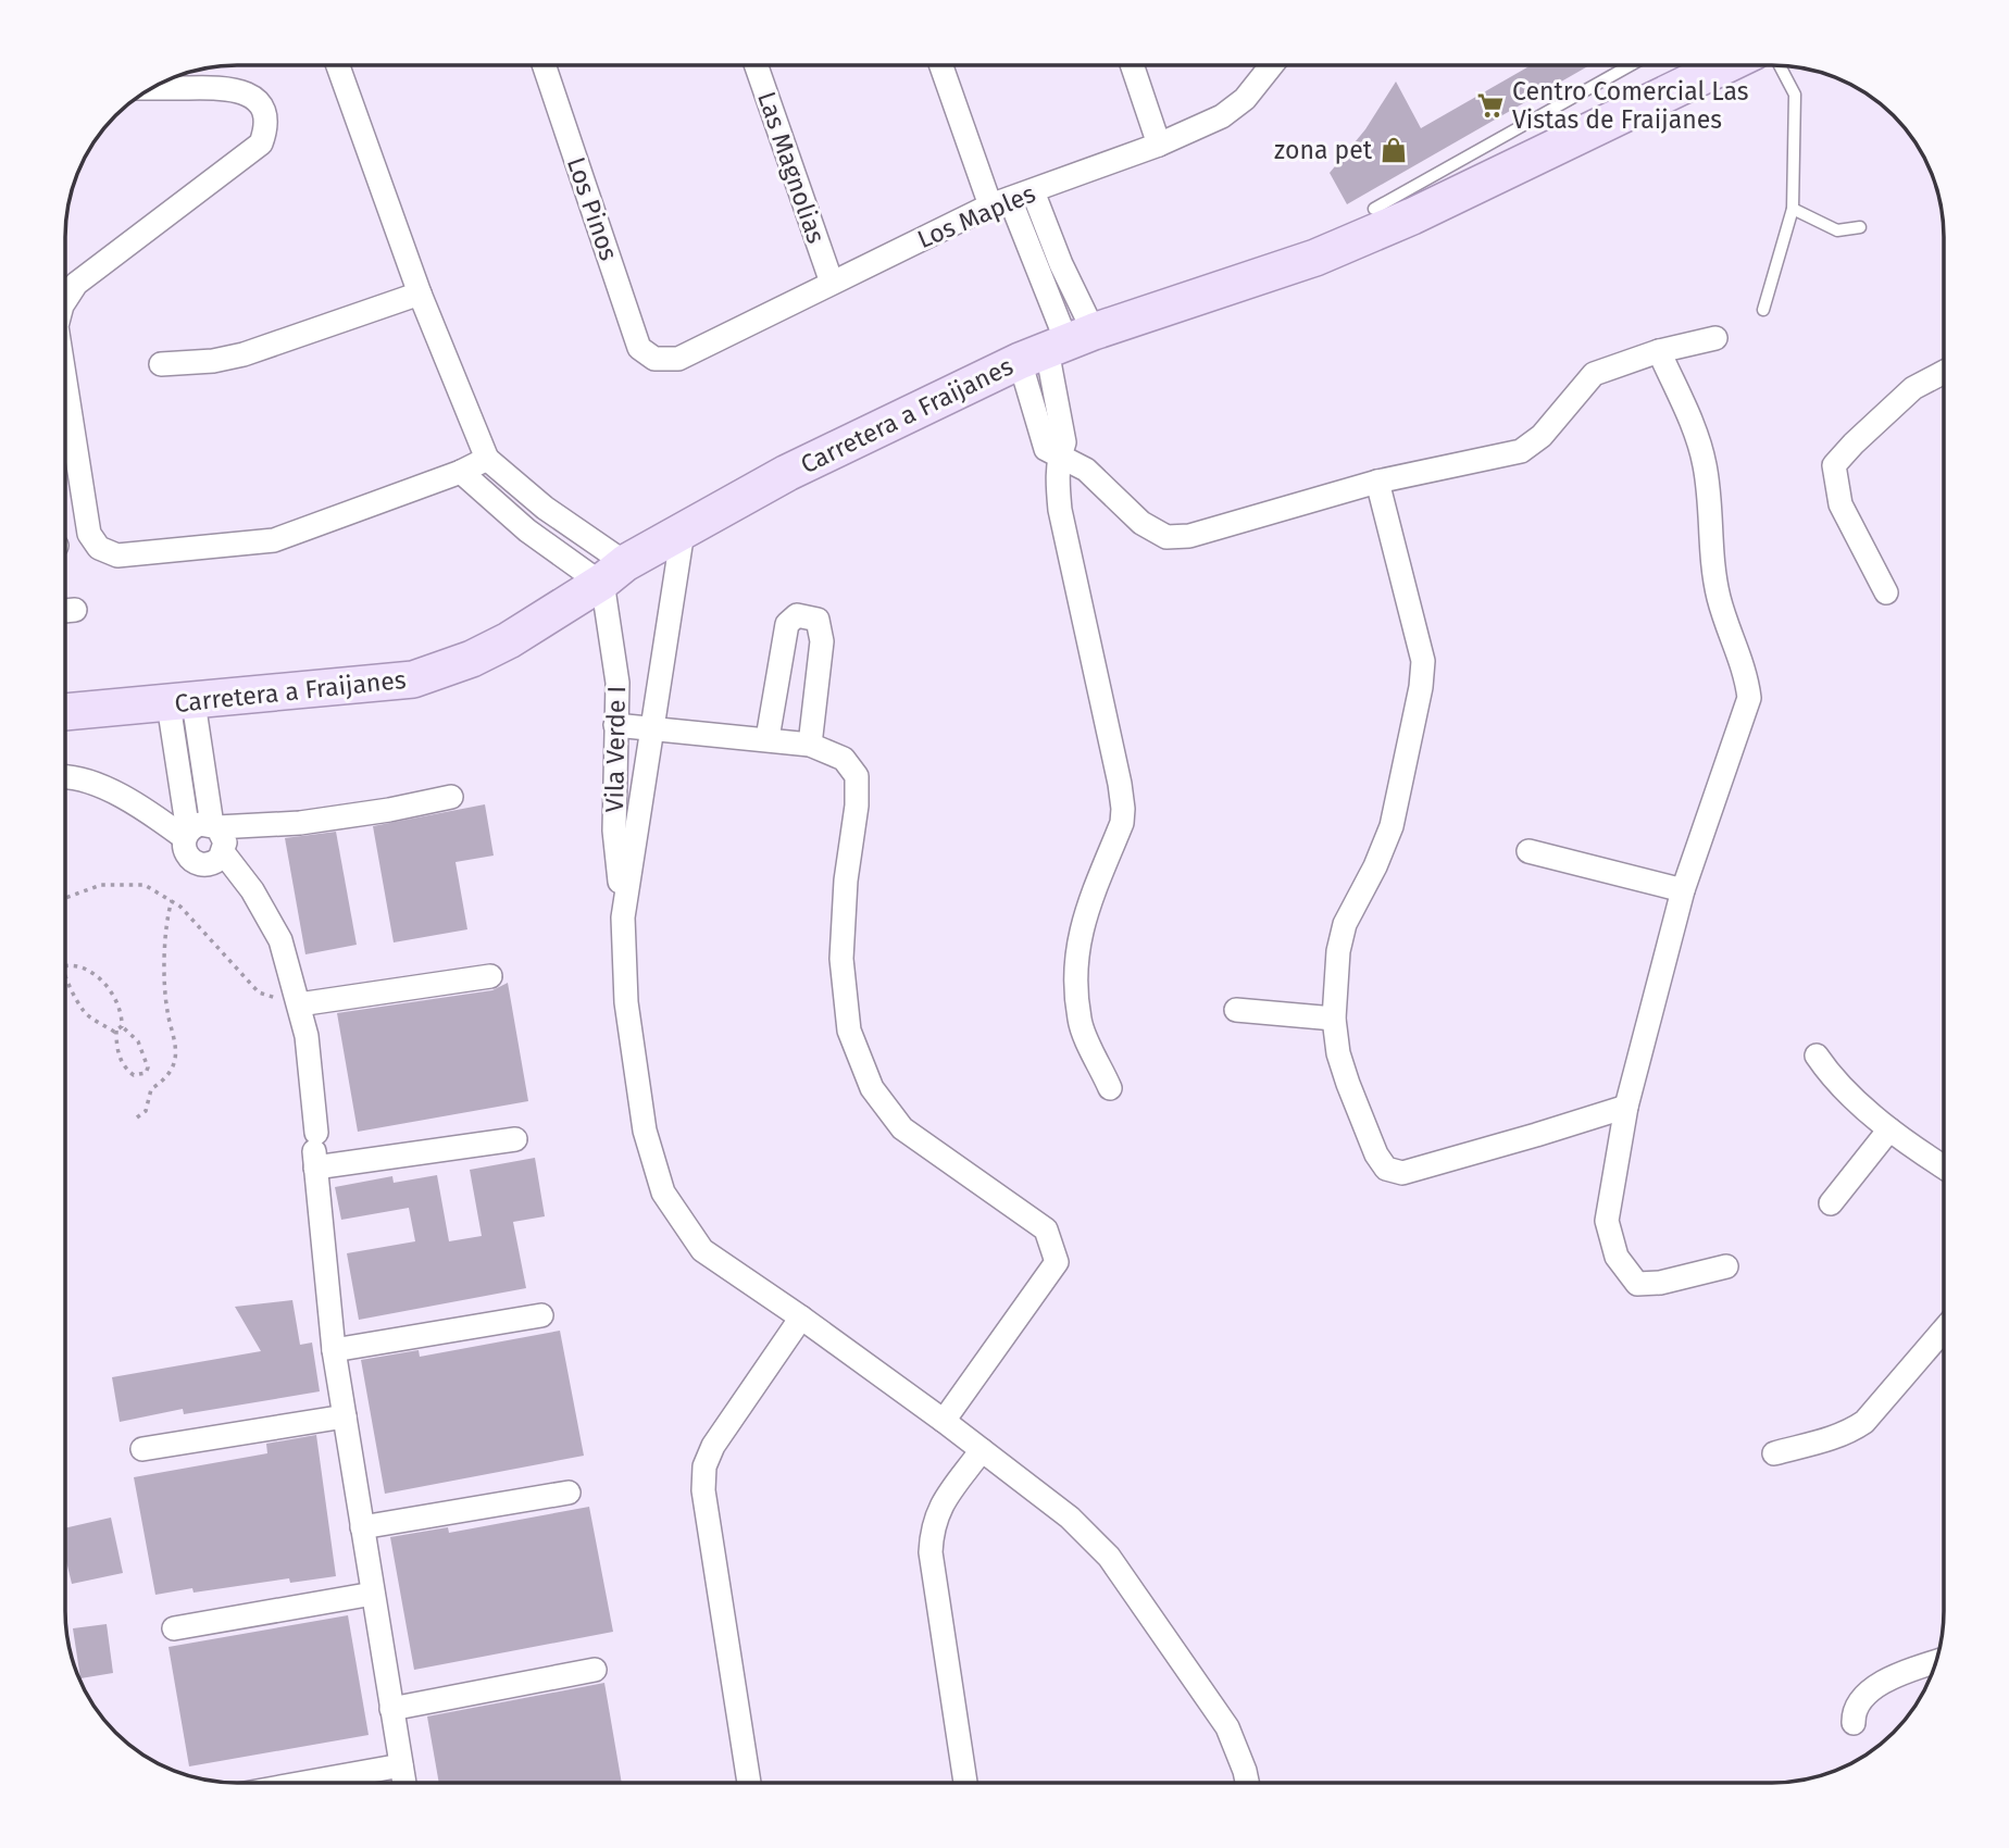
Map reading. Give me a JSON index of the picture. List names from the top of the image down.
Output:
{
  "streets": {
    "main road": ["Carretera a Fraijanes"],
    "street": [
      "Las Magnolias",
      "Los Pinos",
      "Los Maples",
      "Vila Verde I"
    ]
  },
  "crossings": [
    ["Las Magnolias", "Los Maples"],
    ["Los Pinos", "Los Maples"],
    ["Carretera a Fraijanes", "Vila Verde I"]
  ],
  "places": {
    "supermarket": ["Centro Comercial Las Vistas de Fraijanes"],
    "shop": ["zona pet"]
  }
}
